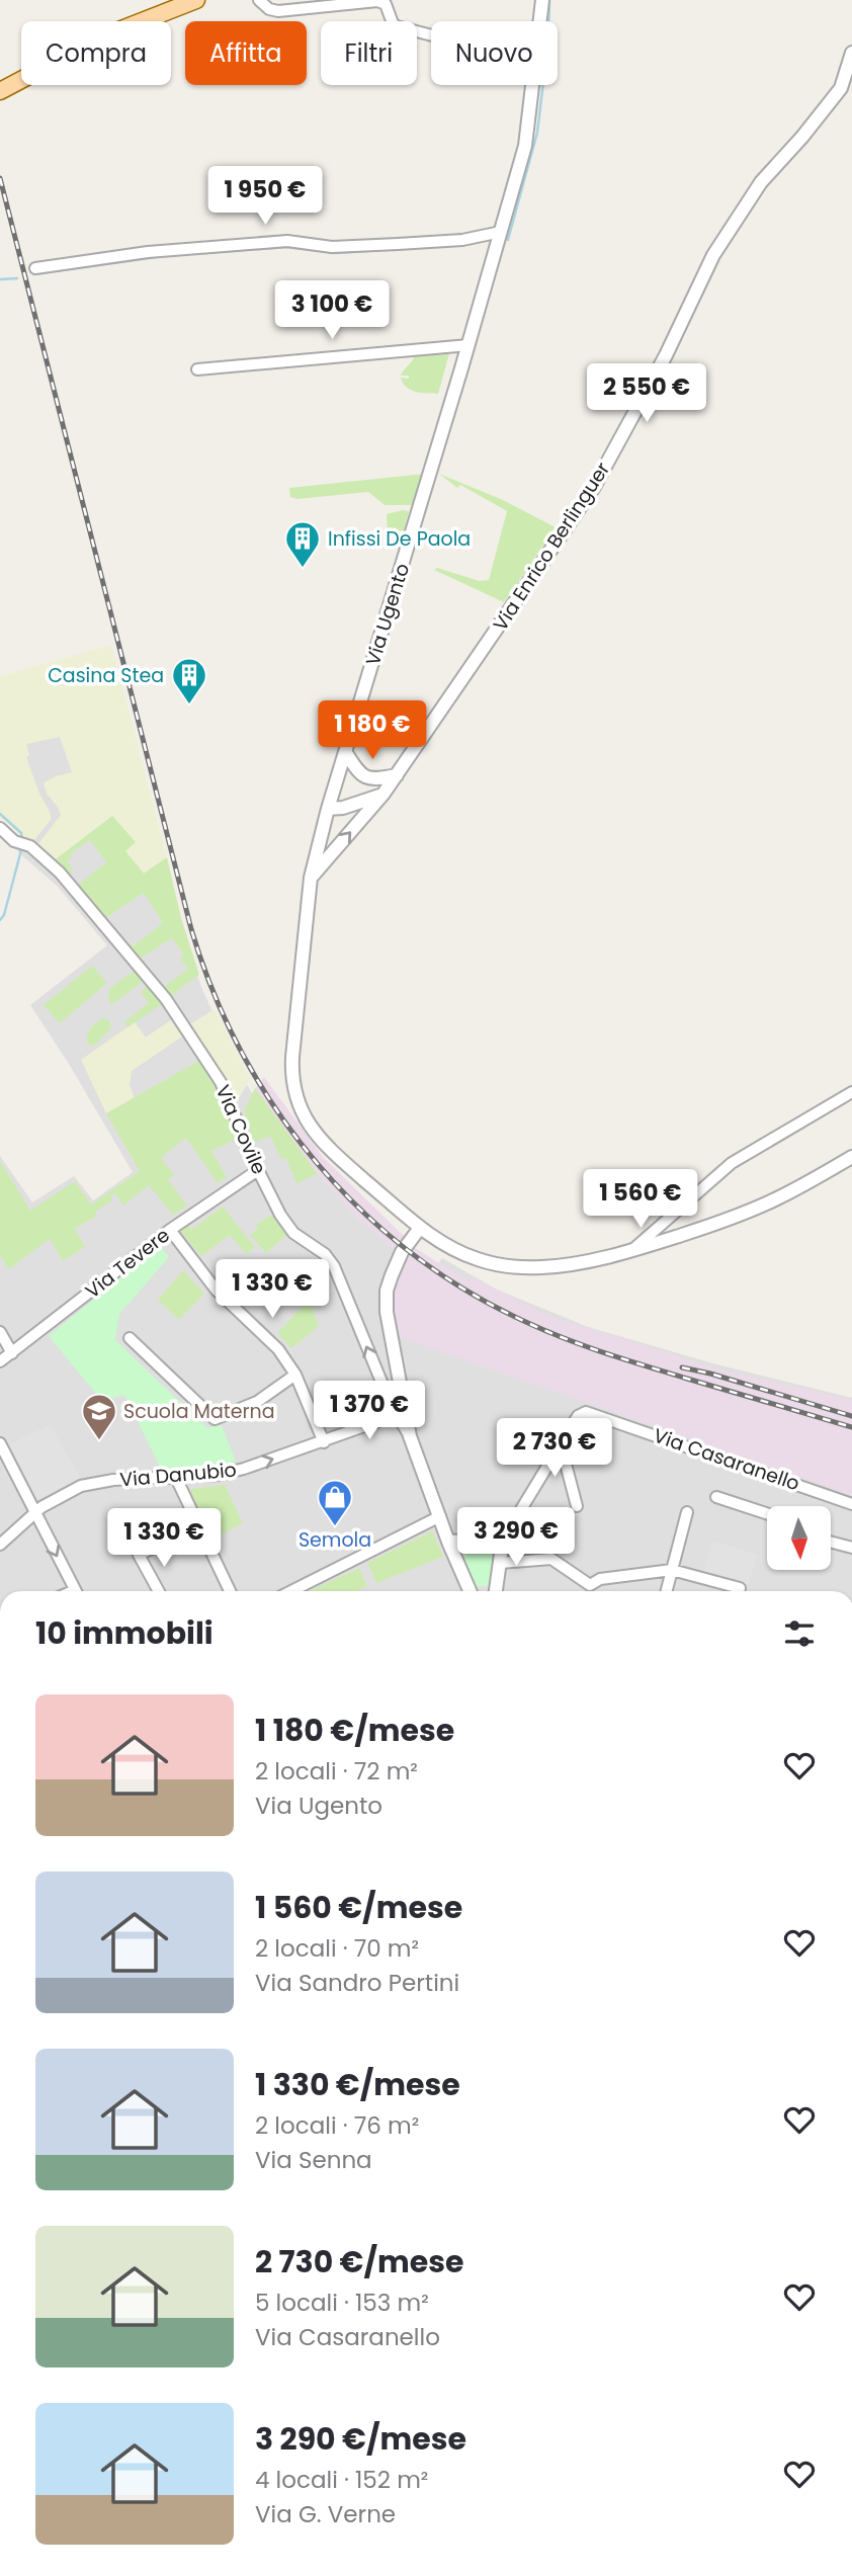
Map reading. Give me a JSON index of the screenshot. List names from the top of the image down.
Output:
{
  "streets": {
    "street": [
      "Via Enrico Berlinguer",
      "Via Ugento",
      "Via Covile",
      "Via Tevere",
      "Via Casaranello",
      "Via Danubio"
    ]
  },
  "crossings": [
    ["Via Enrico Berlinguer", "Via Ugento"],
    ["Via Covile", "Via Tevere"],
    ["Via Covile", "Via Danubio"]
  ],
  "one_way": ["Via Danubio"],
  "places": {
    "building": ["Infissi De Paola", "Casina Stea"],
    "school or university": ["Scuola Materna"],
    "shop": ["Semola"]
  },
  "north": "bottom",
  "page": {
    "chip": [
      "Compra",
      "Affitta",
      "Filtri",
      "Nuovo"
    ],
    "price": [
      "1 950 €",
      "3 100 €",
      "2 550 €",
      "1 180 €",
      "1 560 €",
      "1 330 €",
      "1 370 €",
      "2 730 €",
      "3 290 €",
      "1 330 €"
    ],
    "heading": "10 immobili",
    "list": [
      {
        "name": "1 180 €/mese",
        "note": "2 locali · 72 m² · Via Ugento"
      },
      {
        "name": "1 560 €/mese",
        "note": "2 locali · 70 m² · Via Sandro Pertini"
      },
      {
        "name": "1 330 €/mese",
        "note": "2 locali · 76 m² · Via Senna"
      },
      {
        "name": "2 730 €/mese",
        "note": "5 locali · 153 m² · Via Casaranello"
      },
      {
        "name": "3 290 €/mese",
        "note": "4 locali · 152 m² · Via G. Verne"
      }
    ]
  }
}
